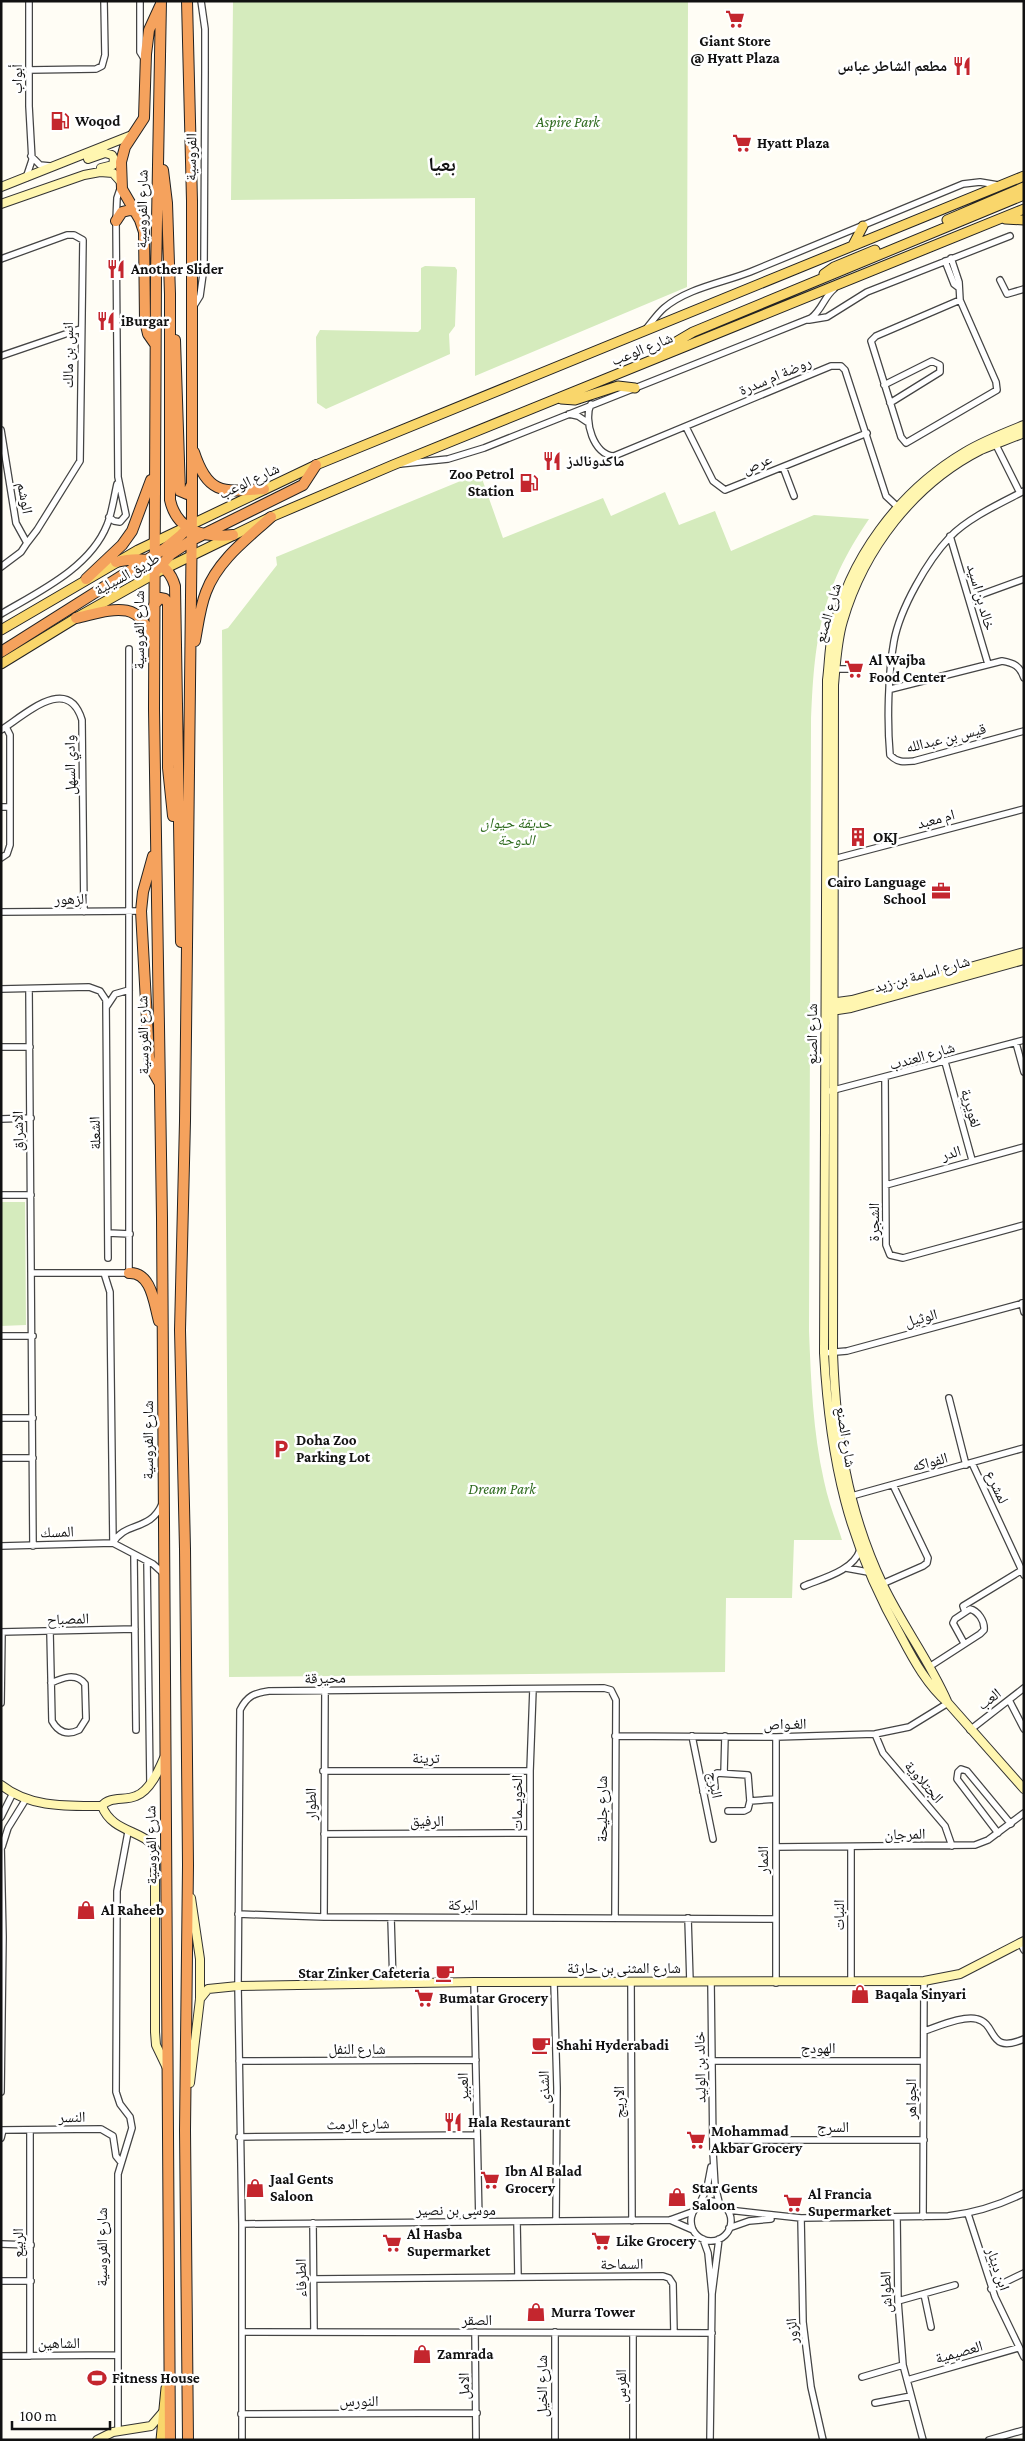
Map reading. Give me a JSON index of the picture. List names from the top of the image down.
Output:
{
  "streets": {
    "highway": ["شارع الفروسية"],
    "main road": ["شارع الوعب", "طريق السيلية"],
    "street": [
      "أبواب",
      "الفروسية",
      "انس بن مالك",
      "روضة ام سدرة",
      "عرص",
      "الوشم",
      "خالد بن اسيد",
      "شارع الصنع",
      "قيس بن عبدالله",
      "وادي السهل",
      "ام معبد",
      "الزهور",
      "شارع اسامة بن زيد",
      "شارع العندب",
      "لغويرية",
      "الاشراق",
      "الشعلة",
      "الدر",
      "الشجرة",
      "الوثيل",
      "الفواكه",
      "لمشرع",
      "المسك",
      "المصباح",
      "محيرقة",
      "العب",
      "الغـواص",
      "ترينة",
      "الجتلاوية",
      "البرج",
      "الخويــمات",
      "الطوار",
      "شارع جليحة",
      "الرفيق",
      "المرجان",
      "الثمار",
      "البركة",
      "النبات",
      "شارع المثنى بن حارثة",
      "الهودج",
      "شارع النفل",
      "خالد بن الوليد",
      "العبير",
      "الشذى",
      "الجواهر",
      "الاريج",
      "النسر",
      "شارع الرمث",
      "السرج",
      "موسى بن نصير",
      "الربيع",
      "السماحة",
      "ابن دينار",
      "الطرفاء",
      "الطواش",
      "الصقر",
      "الزور",
      "الشاهين",
      "العصيمية",
      "الامل",
      "شارع الخيل",
      "الفرس",
      "النورس"
    ]
  },
  "crossings": [
    ["شارع الفروسية", "شارع الوعب"],
    ["شارع الفروسية", "طريق السيلية"],
    ["شارع الفروسية", "النسر"],
    ["شارع الفروسية", "الشاهين"],
    ["شارع الوعب", "طريق السيلية"],
    ["انس بن مالك", "الوشم"],
    ["روضة ام سدرة", "عرص"],
    ["روضة ام سدرة", "شارع الصنع"],
    ["خالد بن اسيد", "قيس بن عبدالله"],
    ["شارع الصنع", "قيس بن عبدالله"],
    ["شارع الصنع", "ام معبد"],
    ["شارع الصنع", "شارع اسامة بن زيد"],
    ["شارع الصنع", "شارع العندب"],
    ["شارع الصنع", "الوثيل"],
    ["شارع الصنع", "الفواكه"],
    ["شارع الصنع", "العب"],
    ["شارع الصنع", "الغـواص"],
    ["وادي السهل", "الزهور"],
    ["شارع العندب", "لغويرية"],
    ["شارع العندب", "الشجرة"],
    ["لغويرية", "الدر"],
    ["الاشراق", "المسك"],
    ["الدر", "الشجرة"],
    ["الفواكه", "لمشرع"],
    ["محيرقة", "الخويــمات"],
    ["محيرقة", "الطوار"],
    ["محيرقة", "شارع جليحة"],
    ["محيرقة", "البركة"],
    ["الغـواص", "الجتلاوية"],
    ["الغـواص", "البرج"],
    ["الغـواص", "شارع جليحة"],
    ["الغـواص", "الثمار"],
    ["ترينة", "الخويــمات"],
    ["ترينة", "الطوار"],
    ["الجتلاوية", "المرجان"],
    ["الخويــمات", "الرفيق"],
    ["الخويــمات", "البركة"],
    ["الطوار", "الرفيق"],
    ["الطوار", "البركة"],
    ["شارع جليحة", "البركة"],
    ["المرجان", "الثمار"],
    ["المرجان", "النبات"],
    ["الثمار", "البركة"],
    ["الثمار", "شارع المثنى بن حارثة"],
    ["النبات", "شارع المثنى بن حارثة"],
    ["شارع المثنى بن حارثة", "خالد بن الوليد"],
    ["شارع المثنى بن حارثة", "العبير"],
    ["شارع المثنى بن حارثة", "الشذى"],
    ["شارع المثنى بن حارثة", "الجواهر"],
    ["شارع المثنى بن حارثة", "الاريج"],
    ["الهودج", "خالد بن الوليد"],
    ["الهودج", "الجواهر"],
    ["شارع النفل", "العبير"],
    ["خالد بن الوليد", "السرج"],
    ["خالد بن الوليد", "موسى بن نصير"],
    ["العبير", "شارع الرمث"],
    ["العبير", "موسى بن نصير"],
    ["الشذى", "موسى بن نصير"],
    ["الجواهر", "السرج"],
    ["الاريج", "موسى بن نصير"],
    ["النسر", "الربيع"],
    ["موسى بن نصير", "الطرفاء"],
    ["الربيع", "الشاهين"],
    ["السماحة", "الطرفاء"],
    ["السماحة", "الصقر"],
    ["ابن دينار", "العصيمية"],
    ["الطرفاء", "الصقر"],
    ["الطواش", "العصيمية"],
    ["الصقر", "الامل"],
    ["الصقر", "شارع الخيل"],
    ["الصقر", "الفرس"],
    ["الامل", "النورس"]
  ],
  "districts": ["بعيا"],
  "parks": ["Aspire Park", "حديقة حيوان الدوحة", "Dream Park"],
  "places": {
    "supermarket": [
      "Giant Store @ Hyatt Plaza",
      "Hyatt Plaza",
      "Al Wajba Food Center",
      "Bumatar Grocery",
      "Mohammad Akbar Grocery",
      "Ibn Al Balad Grocery",
      "Al Francia Supermarket",
      "Like Grocery",
      "Al Hasba Supermarket"
    ],
    "restaurant": [
      "مطعم الشاطر عباس",
      "Another Slider",
      "iBurgar",
      "ماكدونالدز",
      "Hala Restaurant"
    ],
    "fuel station": ["Woqod", "Zoo Petrol Station"],
    "building": ["OKJ"],
    "office": ["Cairo Language School"],
    "parking": ["Doha Zoo Parking Lot"],
    "shop": [
      "Al Raheeb",
      "Baqala Sinyari",
      "Jaal Gents Saloon",
      "Star Gents Saloon",
      "Murra Tower",
      "Zamrada"
    ],
    "cafe": ["Star Zinker Cafeteria", "Shahi Hyderabadi"],
    "sports": ["Fitness House"]
  },
  "scale_bar": "100 m"
}
